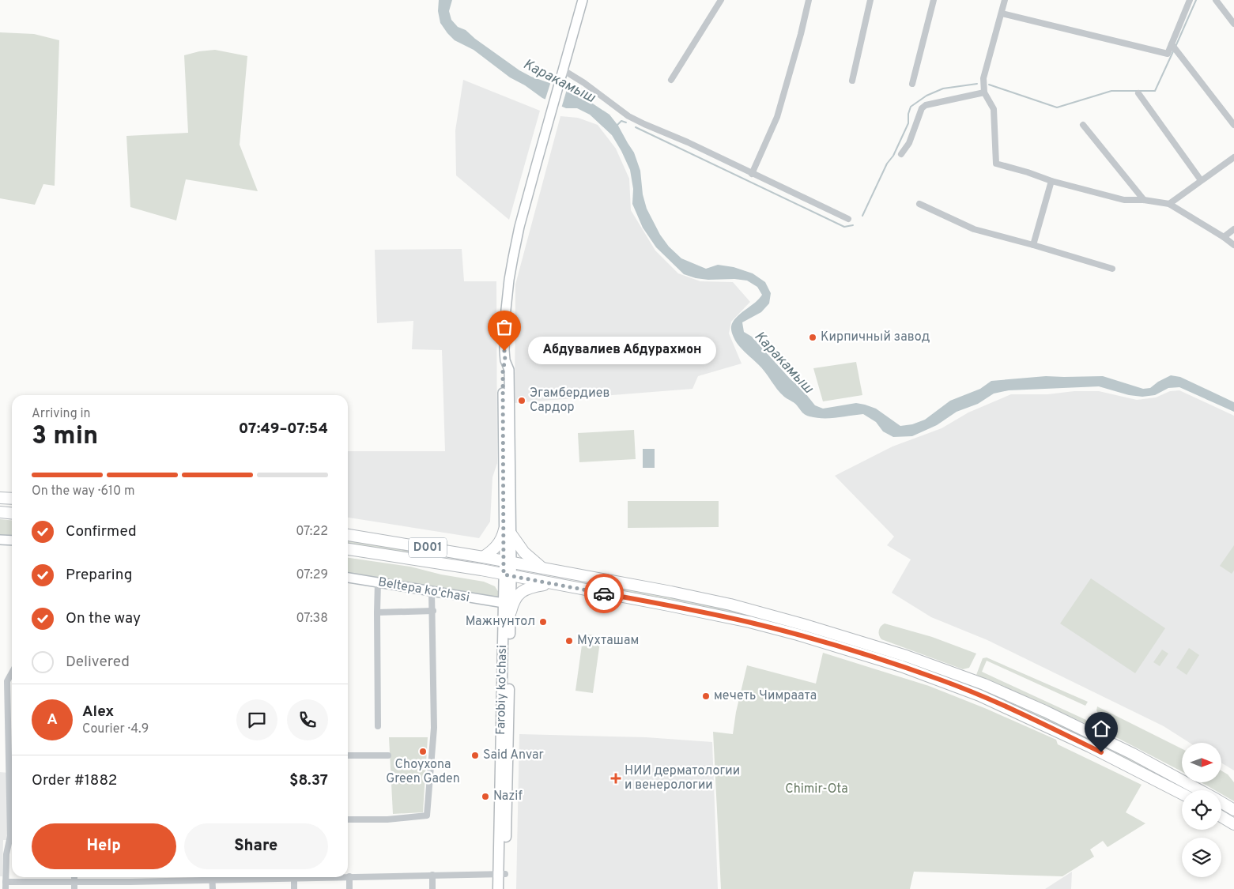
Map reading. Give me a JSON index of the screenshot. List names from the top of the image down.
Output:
{
  "streets": {
    "highway": ["D001"],
    "main road": ["Beltepa ko'chasi", "Farobiy ko'chasi"]
  },
  "crossings": [
    ["D001", "Farobiy ko'chasi"],
    ["Beltepa ko'chasi", "Farobiy ko'chasi"]
  ],
  "water": ["Каракамыш"],
  "parks": ["Chimir-Ota"],
  "places": {
    "other": [
      "Кирпичный завод",
      "Абдувалиев Абдурахмон",
      "Эгамбердиев Сардор",
      "Мажнунтол",
      "Мухташам",
      "мечеть Чимраата",
      "Choyxona Green Gaden",
      "Said Anvar",
      "Nazif"
    ],
    "health": ["НИИ дерматологии и венерологии"]
  },
  "north": "right",
  "page": {
    "bubble": "Абдувалиев Абдурахмон",
    "heading": ["3 min", "Arriving in", "07:49–07:54"],
    "panel": [
      "Alex",
      "Courier · 4.9",
      "Order #1882",
      "$8.37"
    ],
    "bar": "On the way · 610 m",
    "list": [
      ["Confirmed", "07:22"],
      ["Preparing", "07:29"],
      ["On the way", "07:38"],
      "Delivered"
    ],
    "round": "A",
    "buttons": ["Help", "Share"]
  }
}
